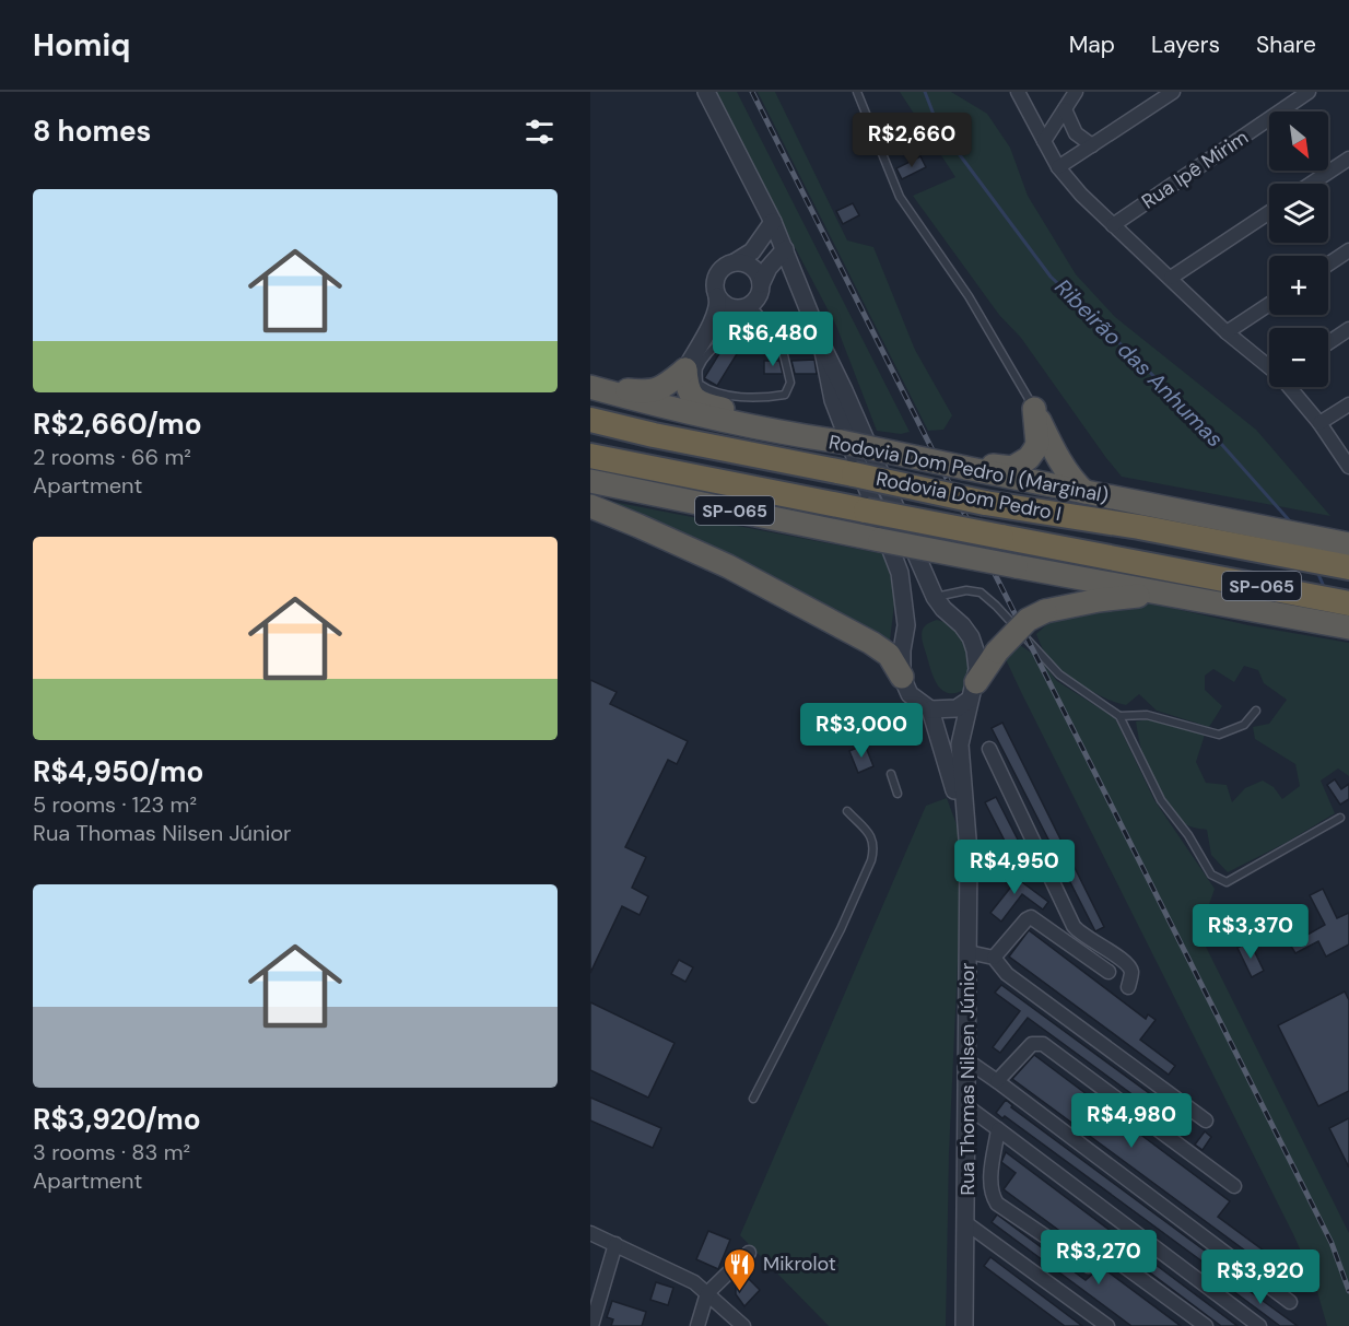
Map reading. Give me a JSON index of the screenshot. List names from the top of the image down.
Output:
{
  "streets": {
    "highway": ["Rodovia Dom Pedro I (Marginal)", "Rodovia Dom Pedro I", "SP-065"],
    "street": ["Rua Ipê Mirim", "Rua Thomas Nilsen Júnior"]
  },
  "water": ["Ribeirão das Anhumas"],
  "places": {
    "restaurant": ["Mikrolot"]
  },
  "north": "bottom right",
  "page": {
    "header": "Homiq",
    "nav": ["Map", "Layers", "Share"],
    "heading": "8 homes",
    "map_buttons": ["+", "−"],
    "price": [
      "R$2,660",
      "R$6,480",
      "R$3,000",
      "R$4,950",
      "R$3,370",
      "R$4,980",
      "R$3,270",
      "R$3,920"
    ],
    "list": [
      {
        "name": "R$2,660/mo",
        "note": "2 rooms · 66 m² · Apartment"
      },
      {
        "name": "R$4,950/mo",
        "note": "5 rooms · 123 m² · Rua Thomas Nilsen Júnior"
      },
      {
        "name": "R$3,920/mo",
        "note": "3 rooms · 83 m² · Apartment"
      }
    ]
  }
}
